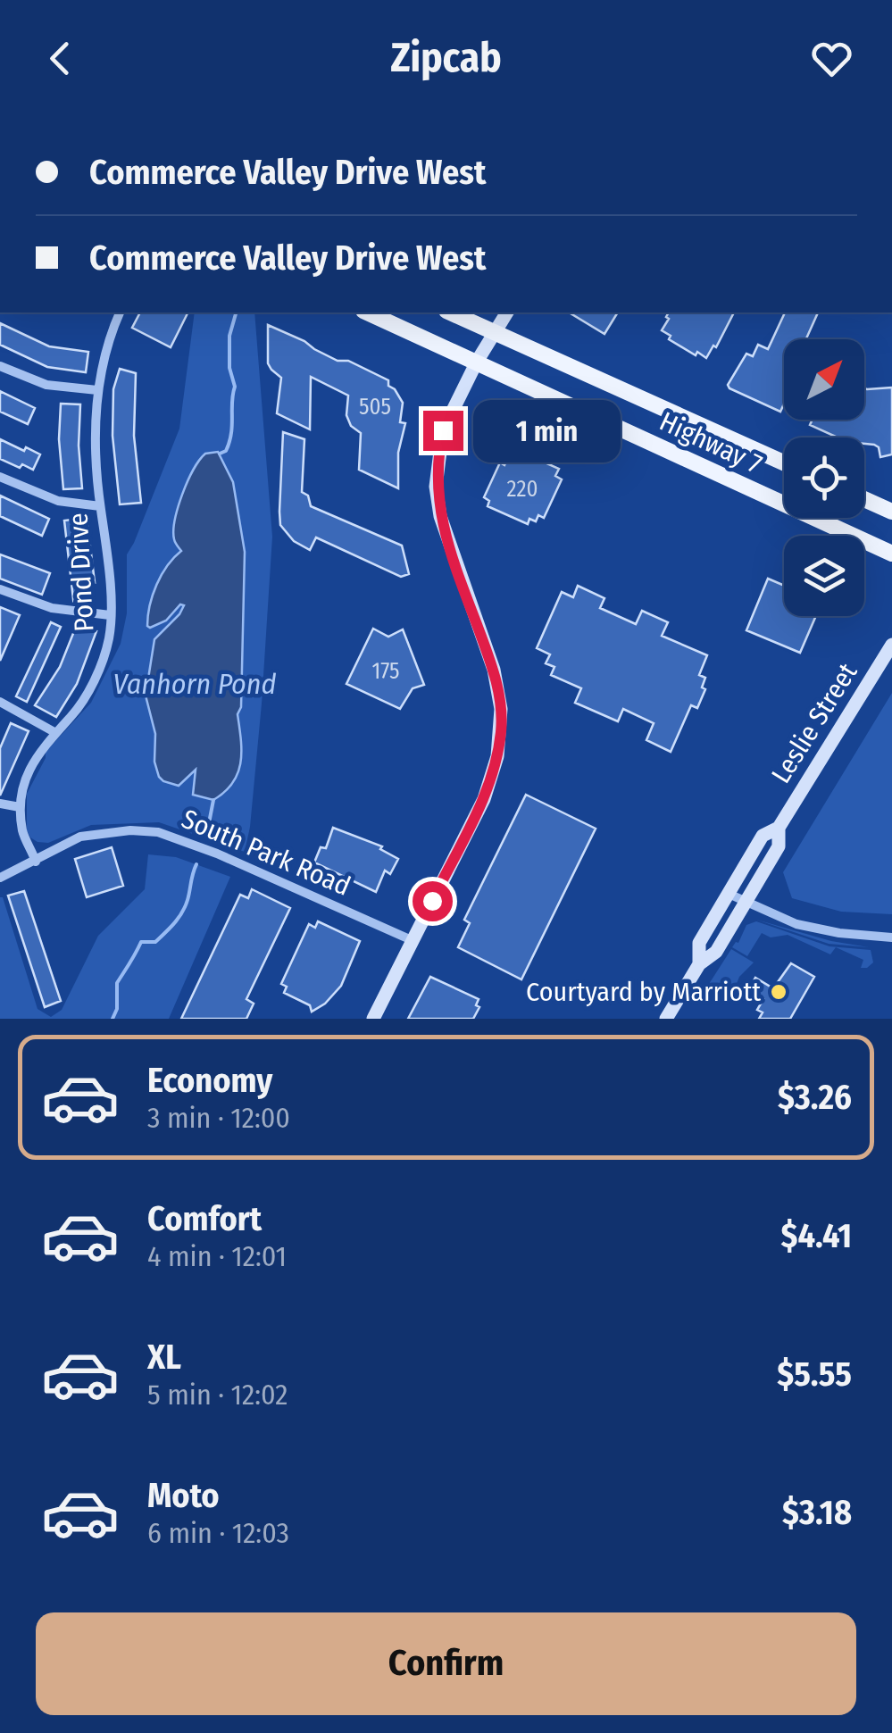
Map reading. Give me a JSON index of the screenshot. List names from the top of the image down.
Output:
{
  "streets": {
    "main road": ["Highway 7"],
    "street": ["Pond Drive", "Leslie Street", "South Park Road"]
  },
  "water": ["Vanhorn Pond"],
  "places": ["Courtyard by Marriott"],
  "house_numbers": ["505", "220", "175"],
  "north": "top right",
  "page": {
    "header": "Zipcab",
    "banner": ["Commerce Valley Drive West", "Commerce Valley Drive West"],
    "bubble": "1 min",
    "list": [
      {
        "name": "Economy",
        "note": "3 min · 12:00",
        "value": "$3.26"
      },
      {
        "name": "Comfort",
        "note": "4 min · 12:01",
        "value": "$4.41"
      },
      {
        "name": "XL",
        "note": "5 min · 12:02",
        "value": "$5.55"
      },
      {
        "name": "Moto",
        "note": "6 min · 12:03",
        "value": "$3.18"
      }
    ],
    "buttons": "Confirm"
  }
}
